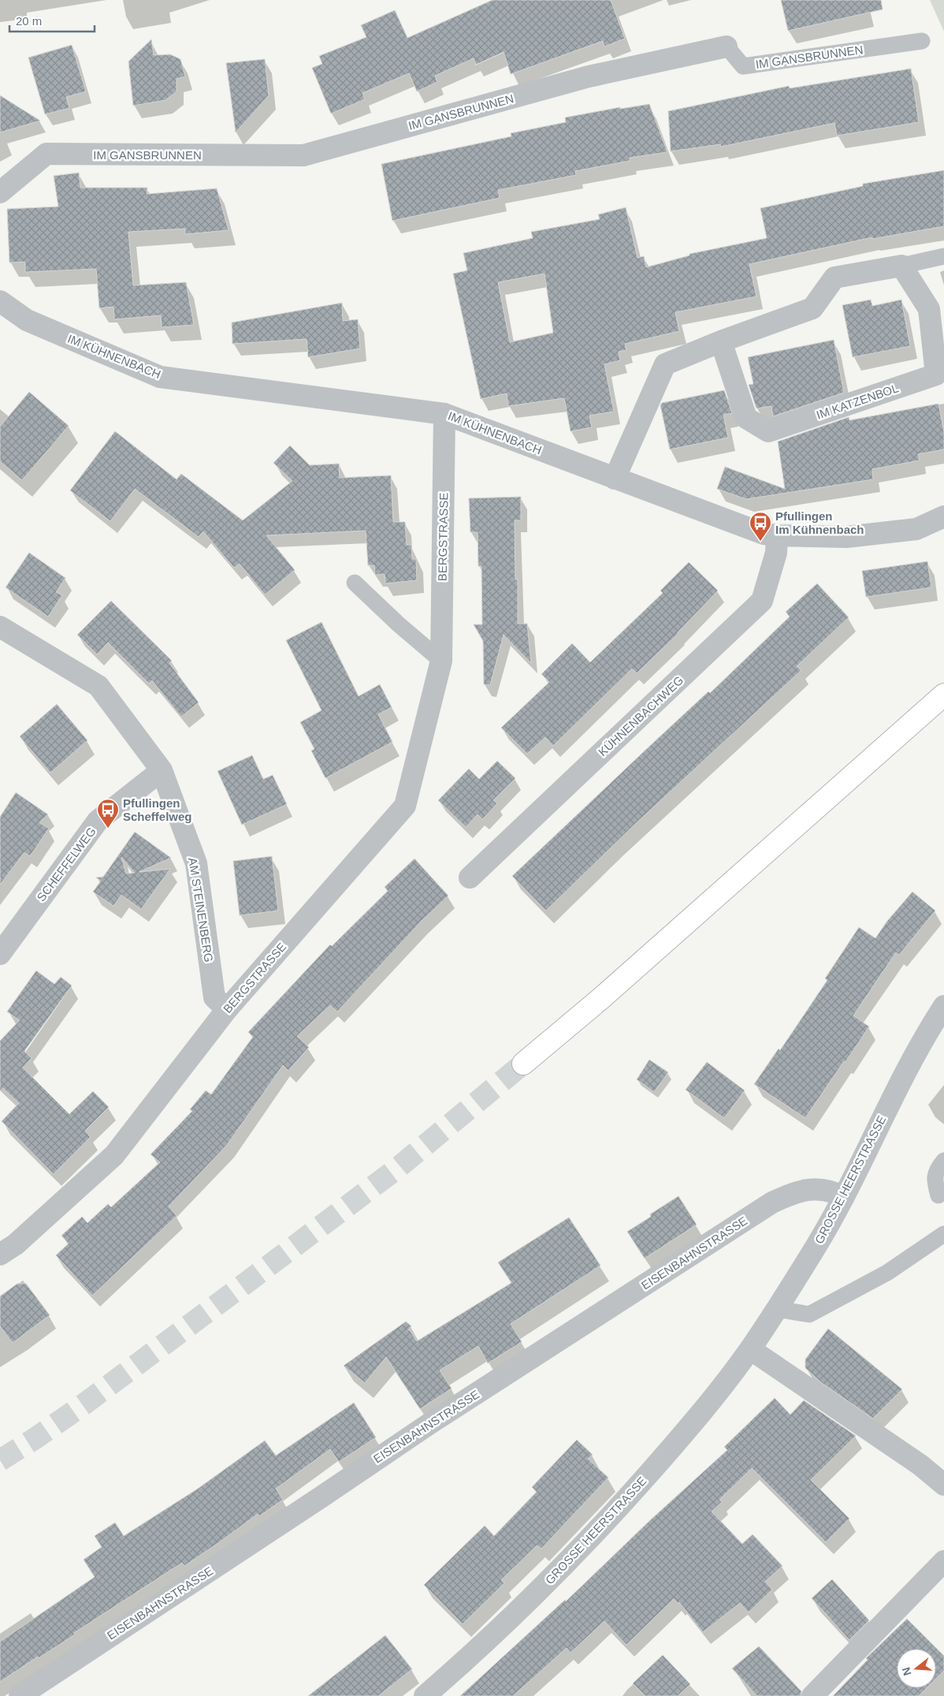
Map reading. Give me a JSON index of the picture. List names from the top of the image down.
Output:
{
  "streets": {
    "street": [
      "IM GANSBRUNNEN",
      "IM KÜHNENBACH",
      "IM KATZENBOL",
      "BERGSTRASSE",
      "KÜHNENBACHWEG",
      "SCHEFFELWEG",
      "AM STEINENBERG",
      "GROSSE HEERSTRASSE",
      "EISENBAHNSTRASSE"
    ]
  },
  "crossings": [
    ["IM KÜHNENBACH", "BERGSTRASSE"],
    ["IM KÜHNENBACH", "KÜHNENBACHWEG"],
    ["BERGSTRASSE", "AM STEINENBERG"],
    ["SCHEFFELWEG", "AM STEINENBERG"],
    ["GROSSE HEERSTRASSE", "EISENBAHNSTRASSE"]
  ],
  "places": {
    "bus stop": ["Pfullingen Im Kühnenbach", "Pfullingen Scheffelweg"]
  },
  "scale_bar": "20 m",
  "north": "left"
}
